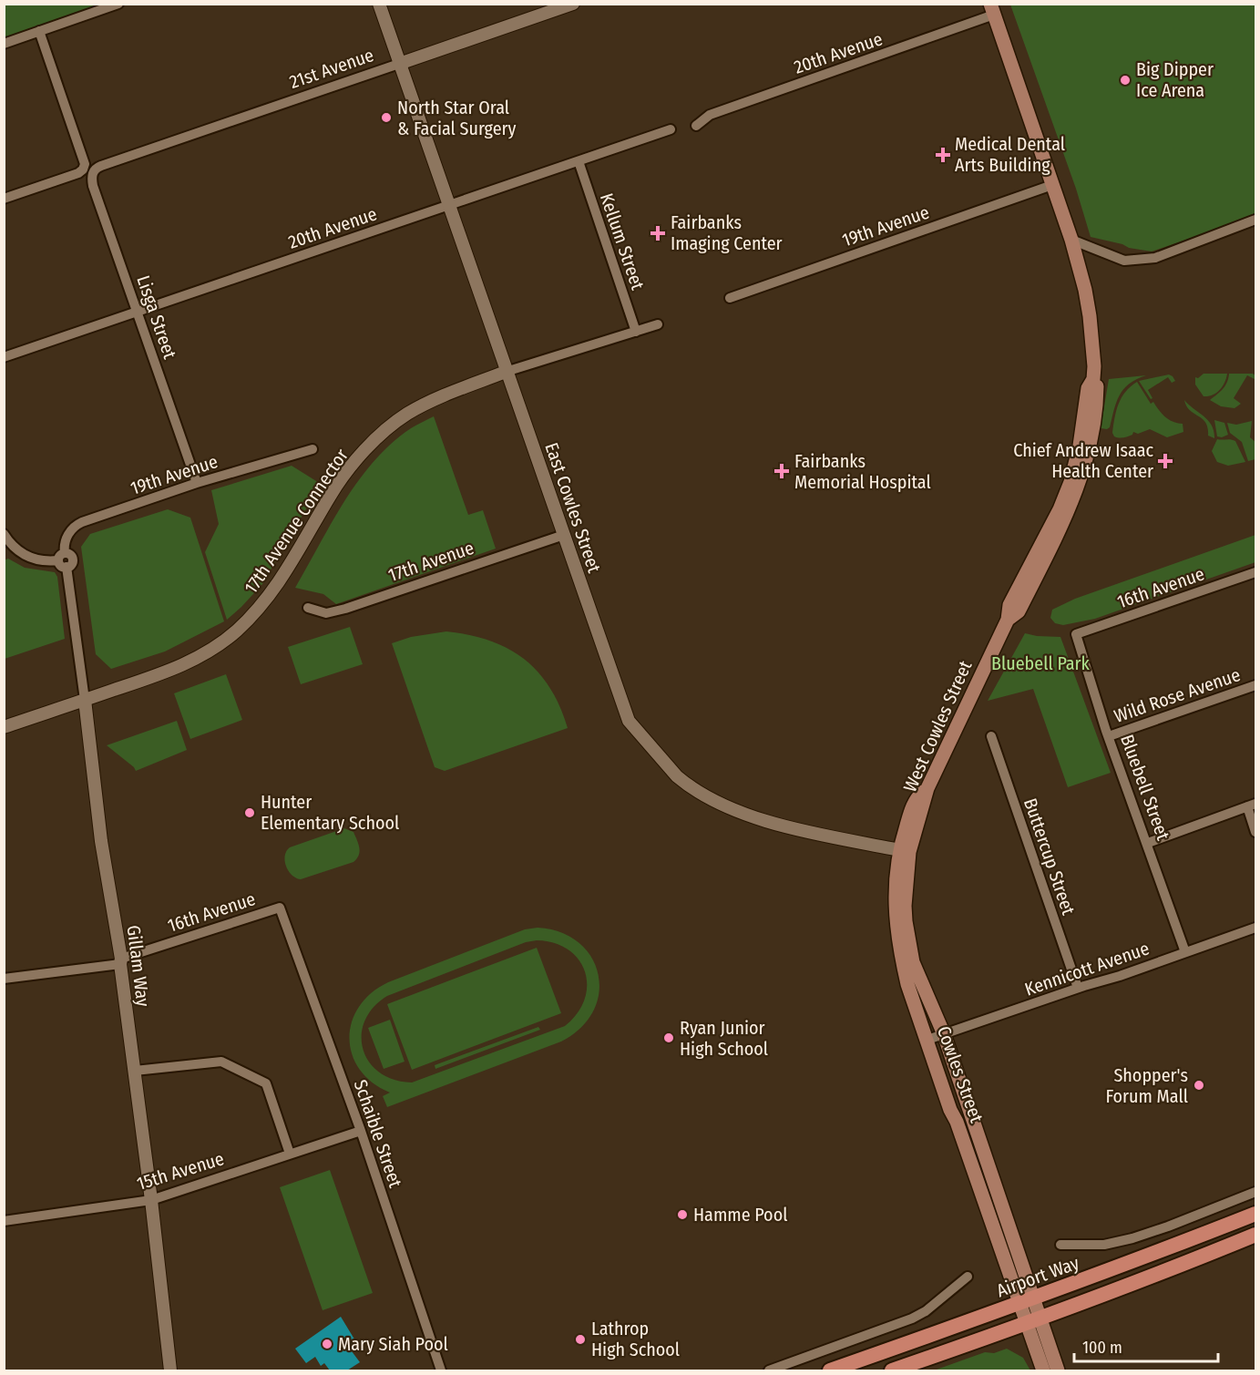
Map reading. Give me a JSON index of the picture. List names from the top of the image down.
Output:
{
  "streets": {
    "main road": ["West Cowles Street", "Cowles Street", "Airport Way"],
    "street": [
      "20th Avenue",
      "21st Avenue",
      "19th Avenue",
      "Kellum Street",
      "Lisga Street",
      "East Cowles Street",
      "17th Avenue Connector",
      "17th Avenue",
      "16th Avenue",
      "Wild Rose Avenue",
      "Bluebell Street",
      "Buttercup Street",
      "Gillam Way",
      "Kennicott Avenue",
      "Schaible Street",
      "15th Avenue"
    ]
  },
  "crossings": [
    ["20th Avenue", "Kellum Street"],
    ["20th Avenue", "Lisga Street"],
    ["20th Avenue", "East Cowles Street"],
    ["20th Avenue", "West Cowles Street"],
    ["21st Avenue", "Lisga Street"],
    ["21st Avenue", "East Cowles Street"],
    ["19th Avenue", "Lisga Street"],
    ["19th Avenue", "West Cowles Street"],
    ["19th Avenue", "Gillam Way"],
    ["East Cowles Street", "17th Avenue Connector"],
    ["East Cowles Street", "17th Avenue"],
    ["East Cowles Street", "West Cowles Street"],
    ["East Cowles Street", "Cowles Street"],
    ["17th Avenue Connector", "Gillam Way"],
    ["16th Avenue", "Bluebell Street"],
    ["16th Avenue", "Gillam Way"],
    ["16th Avenue", "Schaible Street"],
    ["Wild Rose Avenue", "Bluebell Street"],
    ["West Cowles Street", "Cowles Street"],
    ["Bluebell Street", "Kennicott Avenue"],
    ["Buttercup Street", "Kennicott Avenue"],
    ["Gillam Way", "15th Avenue"],
    ["Kennicott Avenue", "Cowles Street"],
    ["Cowles Street", "Airport Way"],
    ["Schaible Street", "15th Avenue"]
  ],
  "parks": ["Bluebell Park"],
  "places": {
    "other": [
      "Big Dipper Ice Arena",
      "North Star Oral & Facial Surgery",
      "Hunter Elementary School",
      "Ryan Junior High School",
      "Shopper's Forum Mall",
      "Hamme Pool",
      "Lathrop High School",
      "Mary Siah Pool"
    ],
    "health": [
      "Medical Dental Arts Building",
      "Fairbanks Imaging Center",
      "Chief Andrew Isaac Health Center",
      "Fairbanks Memorial Hospital"
    ]
  },
  "scale_bar": "100 m"
}
